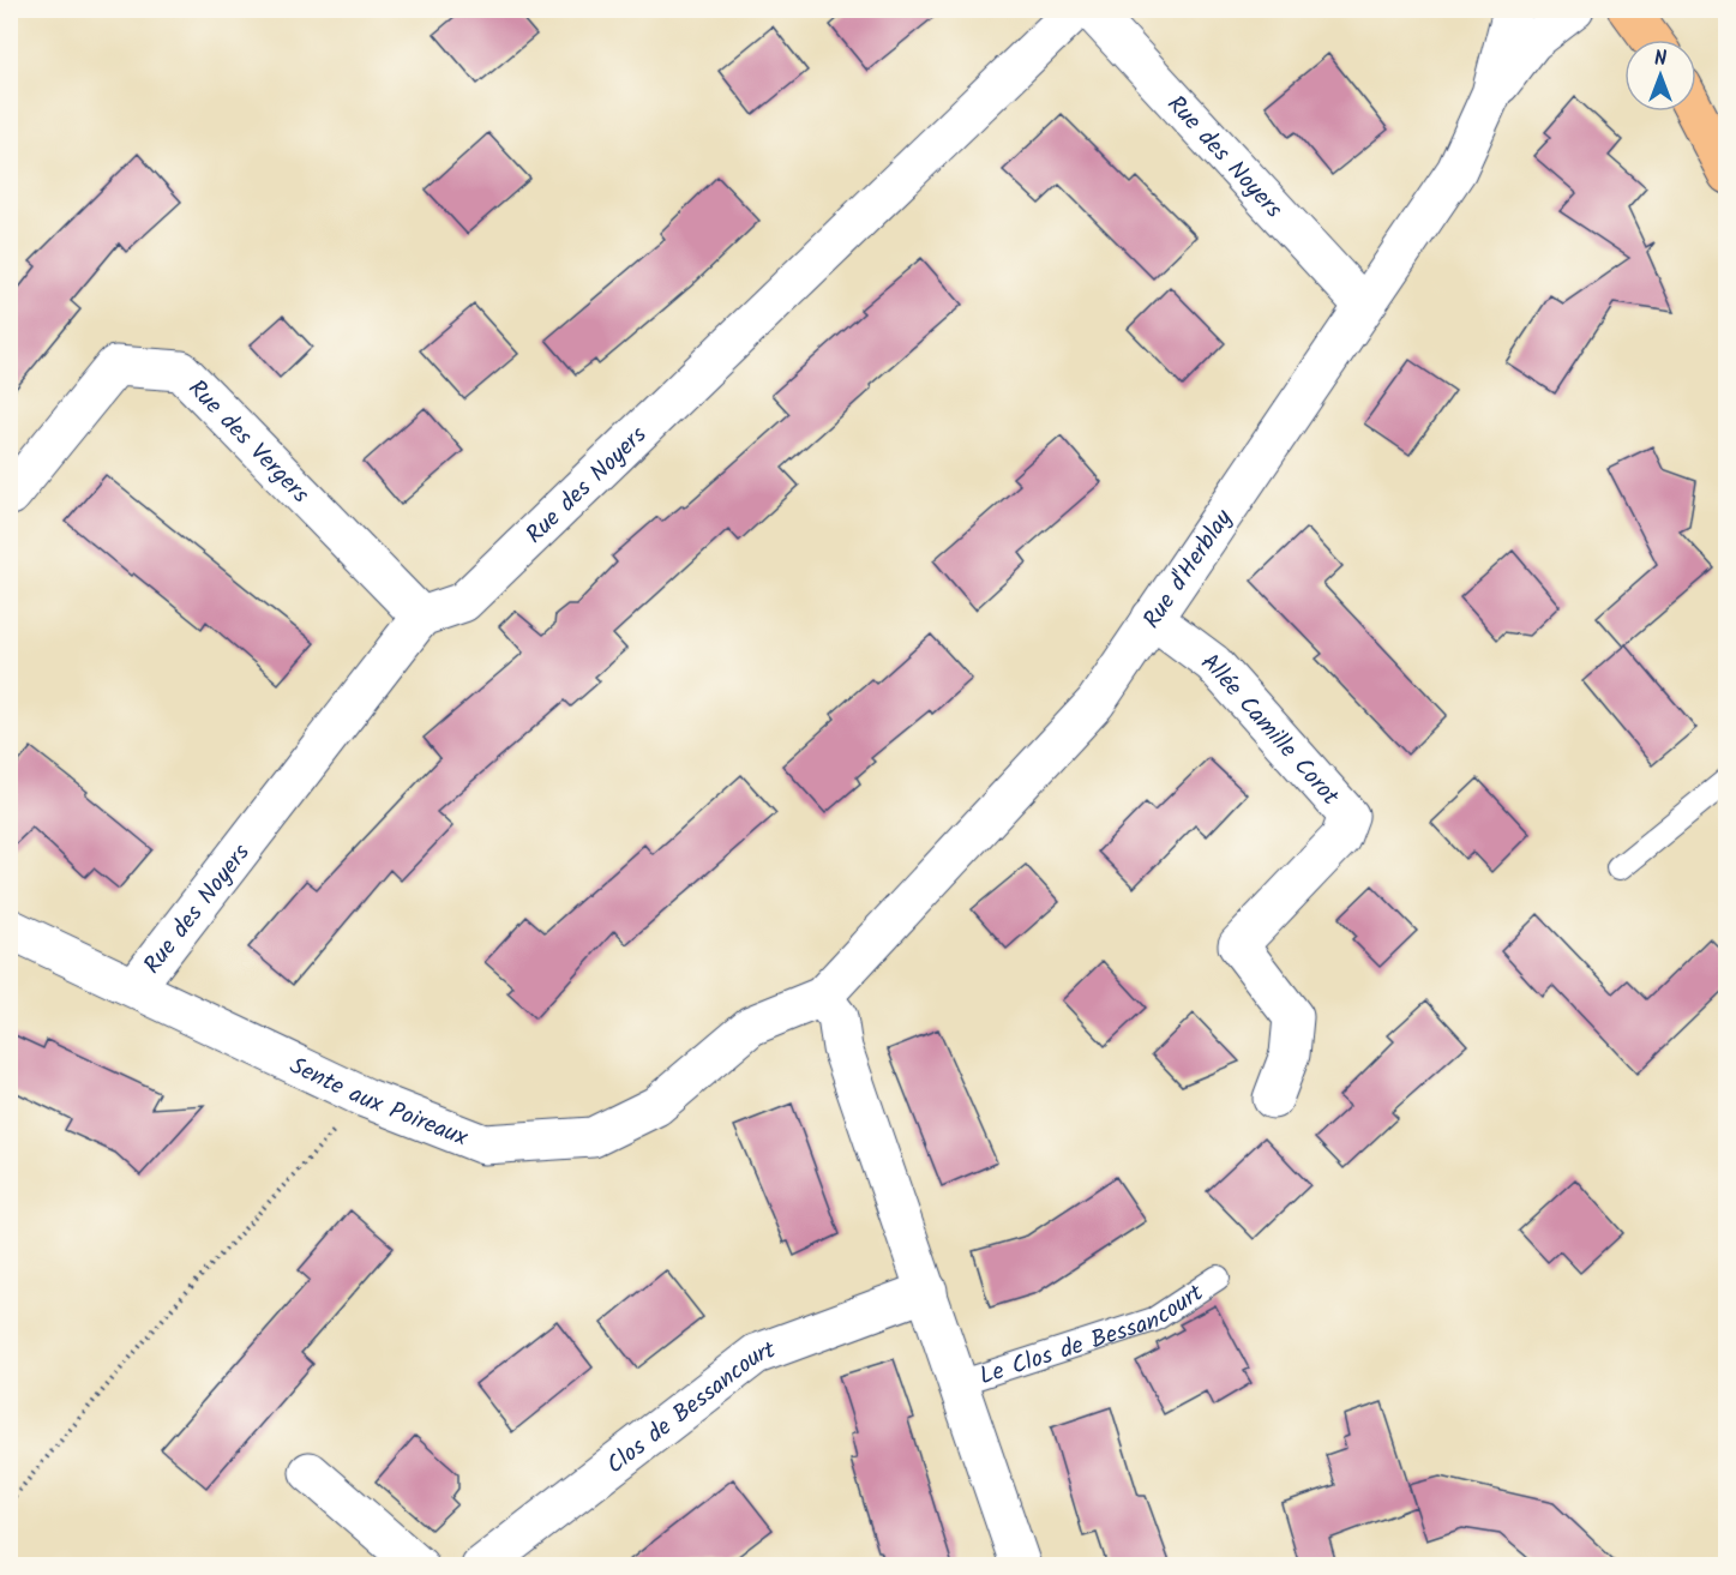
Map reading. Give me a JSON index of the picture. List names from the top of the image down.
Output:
{
  "streets": {
    "street": [
      "Rue des Noyers",
      "Rue des Vergers",
      "Rue d'Herblay",
      "Allée Camille Corot",
      "Sente aux Poireaux",
      "Clos de Bessancourt"
    ],
    "lane": ["Le Clos de Bessancourt"]
  },
  "crossings": [
    ["Rue des Noyers", "Rue des Vergers"],
    ["Rue des Noyers", "Rue d'Herblay"],
    ["Rue des Noyers", "Sente aux Poireaux"],
    ["Rue d'Herblay", "Allée Camille Corot"],
    ["Rue d'Herblay", "Sente aux Poireaux"]
  ],
  "north": "top"
}
